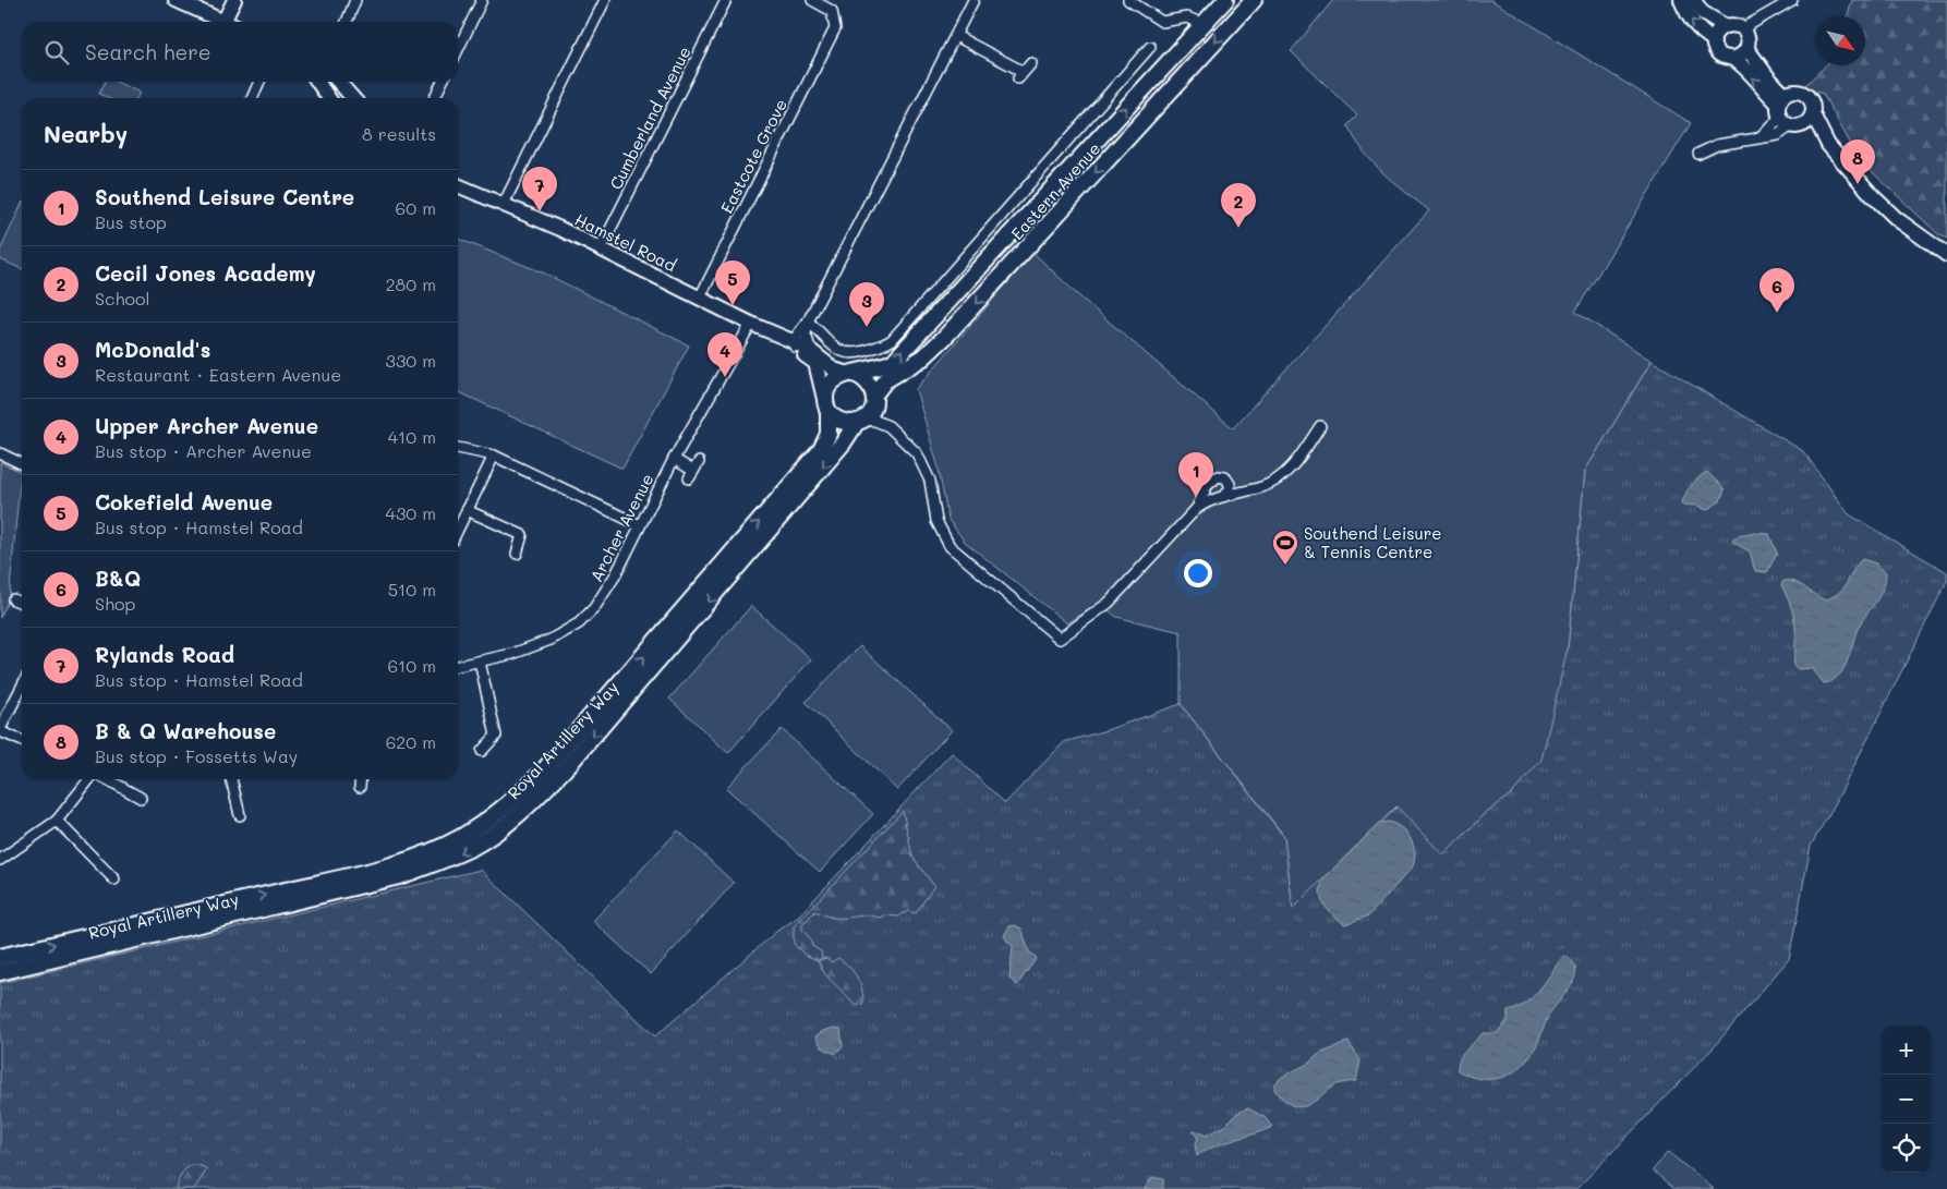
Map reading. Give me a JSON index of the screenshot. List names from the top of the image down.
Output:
{
  "streets": {
    "main road": ["Eastern Avenue", "Royal Artillery Way"],
    "street": [
      "Cumberland Avenue",
      "Eastcote Grove",
      "Hamstel Road",
      "Archer Avenue"
    ]
  },
  "crossings": [
    ["Cumberland Avenue", "Hamstel Road"],
    ["Eastcote Grove", "Hamstel Road"],
    ["Eastern Avenue", "Hamstel Road"],
    ["Eastern Avenue", "Royal Artillery Way"],
    ["Hamstel Road", "Archer Avenue"],
    ["Hamstel Road", "Royal Artillery Way"]
  ],
  "places": {
    "sports": ["Southend Leisure & Tennis Centre"]
  },
  "north": "bottom right",
  "page": {
    "search": "Search here",
    "heading": ["Nearby", "8 results"],
    "pins": [
      "8",
      "7",
      "2",
      "5",
      "6",
      "3",
      "4",
      "1"
    ],
    "list": [
      {
        "mark": "1",
        "name": "Southend Leisure Centre",
        "note": "Bus stop",
        "value": "60 m"
      },
      {
        "mark": "2",
        "name": "Cecil Jones Academy",
        "note": "School",
        "value": "280 m"
      },
      {
        "mark": "3",
        "name": "McDonald's",
        "note": "Restaurant · Eastern Avenue",
        "value": "330 m"
      },
      {
        "mark": "4",
        "name": "Upper Archer Avenue",
        "note": "Bus stop · Archer Avenue",
        "value": "410 m"
      },
      {
        "mark": "5",
        "name": "Cokefield Avenue",
        "note": "Bus stop · Hamstel Road",
        "value": "430 m"
      },
      {
        "mark": "6",
        "name": "B&Q",
        "note": "Shop",
        "value": "510 m"
      },
      {
        "mark": "7",
        "name": "Rylands Road",
        "note": "Bus stop · Hamstel Road",
        "value": "610 m"
      },
      {
        "mark": "8",
        "name": "B & Q Warehouse",
        "note": "Bus stop · Fossetts Way",
        "value": "620 m"
      }
    ],
    "map_buttons": ["+", "−"]
  }
}
